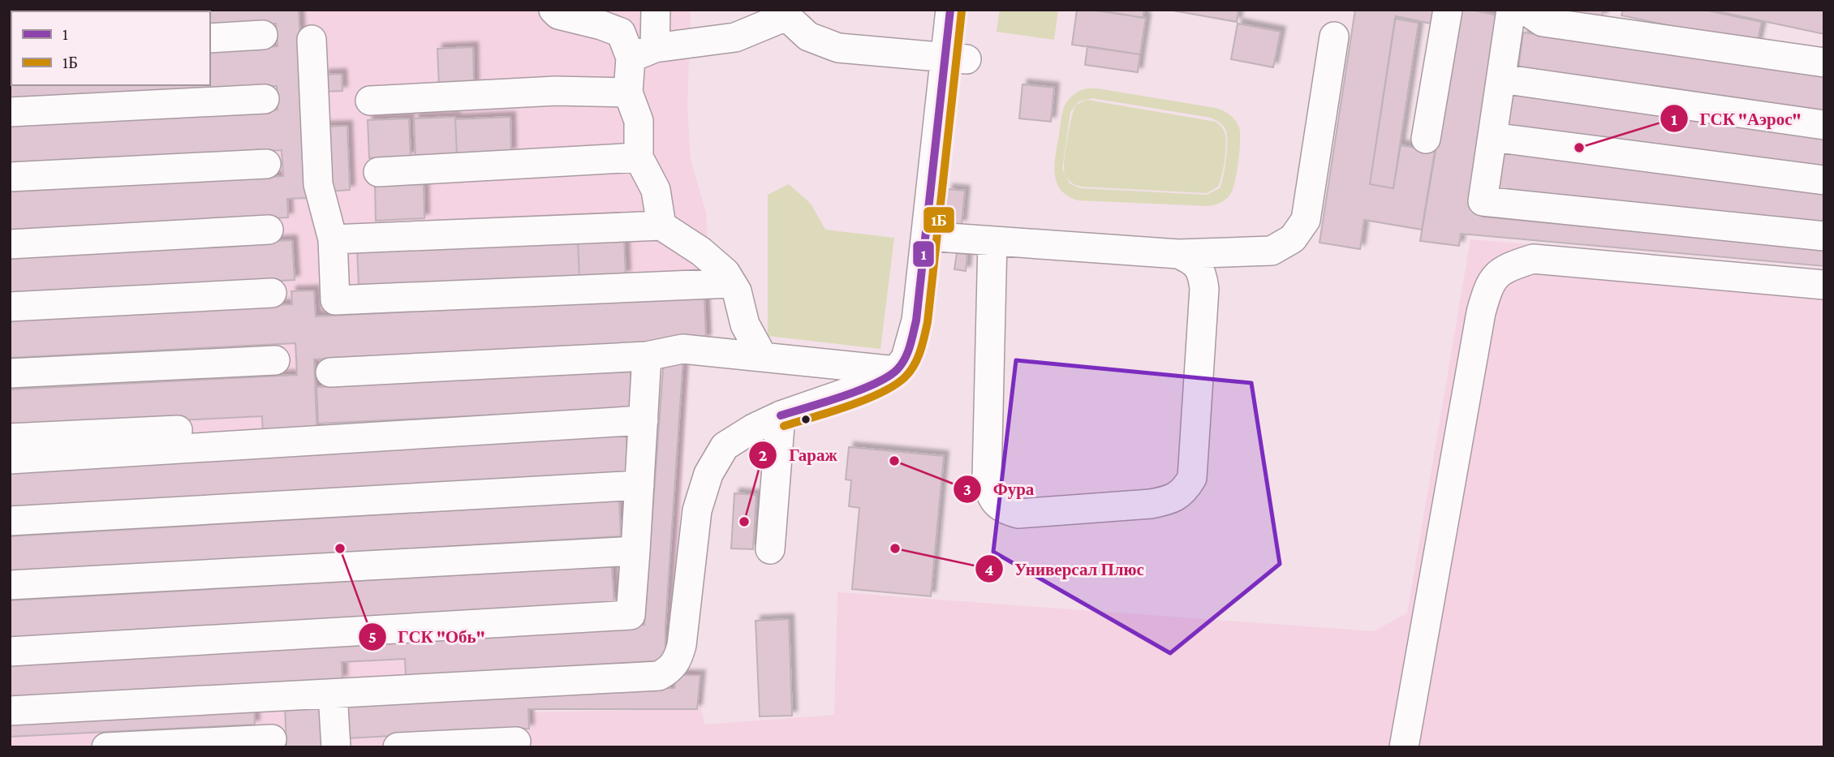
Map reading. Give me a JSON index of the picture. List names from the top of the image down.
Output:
{
  "places": [
    "ГСК \"Аэрос\"",
    "Фура",
    "Гараж",
    "ГСК \"Обь\"",
    "Универсал Плюс"
  ],
  "lines": ["transit line 1", "transit line 1Б"],
  "legend": ["1", "1Б"]
}
